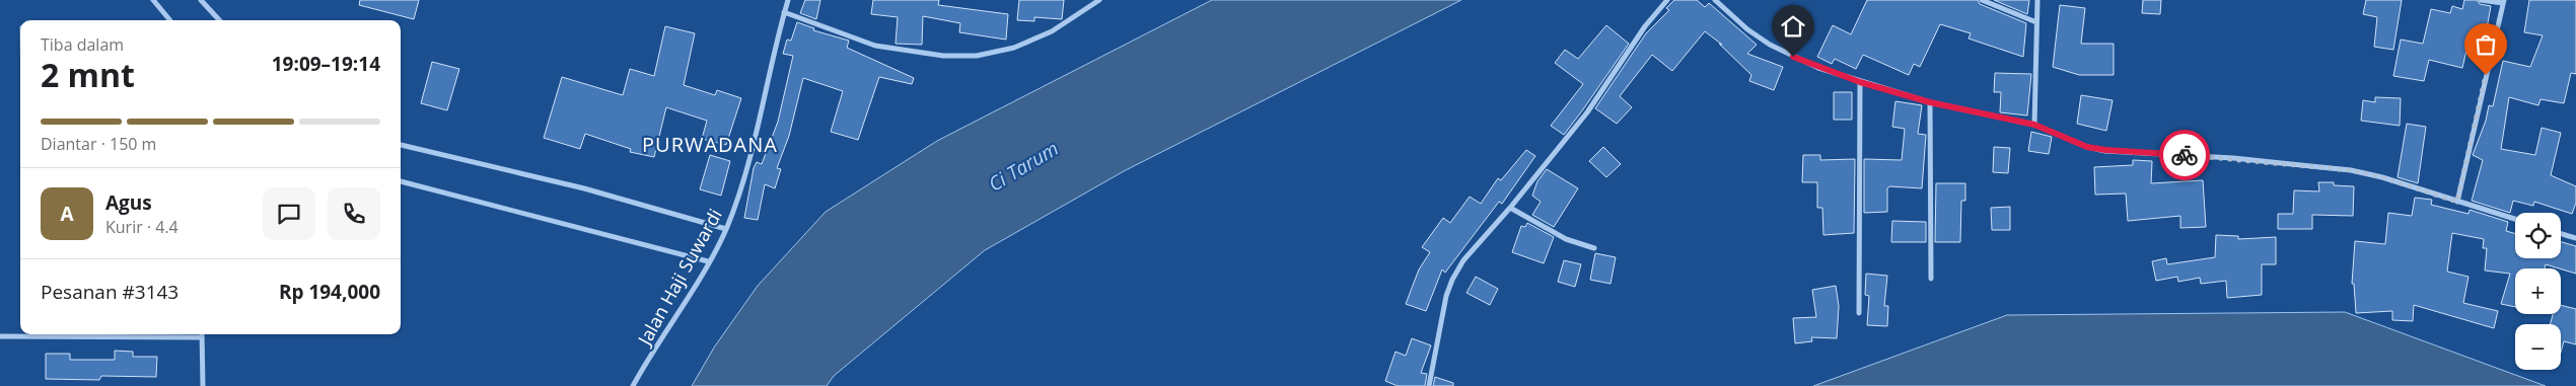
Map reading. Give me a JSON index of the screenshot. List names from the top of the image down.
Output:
{
  "streets": {
    "street": ["Jalan Haji Suwardi"]
  },
  "districts": ["PURWADANA"],
  "water": ["Ci Tarum"],
  "page": {
    "heading": ["2 mnt", "Tiba dalam", "19:09–19:14"],
    "panel": [
      "Agus",
      "Kurir · 4.4",
      "Pesanan #3143",
      "Rp 194,000"
    ],
    "bar": "Diantar · 150 m",
    "round": "A",
    "map_buttons": ["+", "−"]
  }
}
